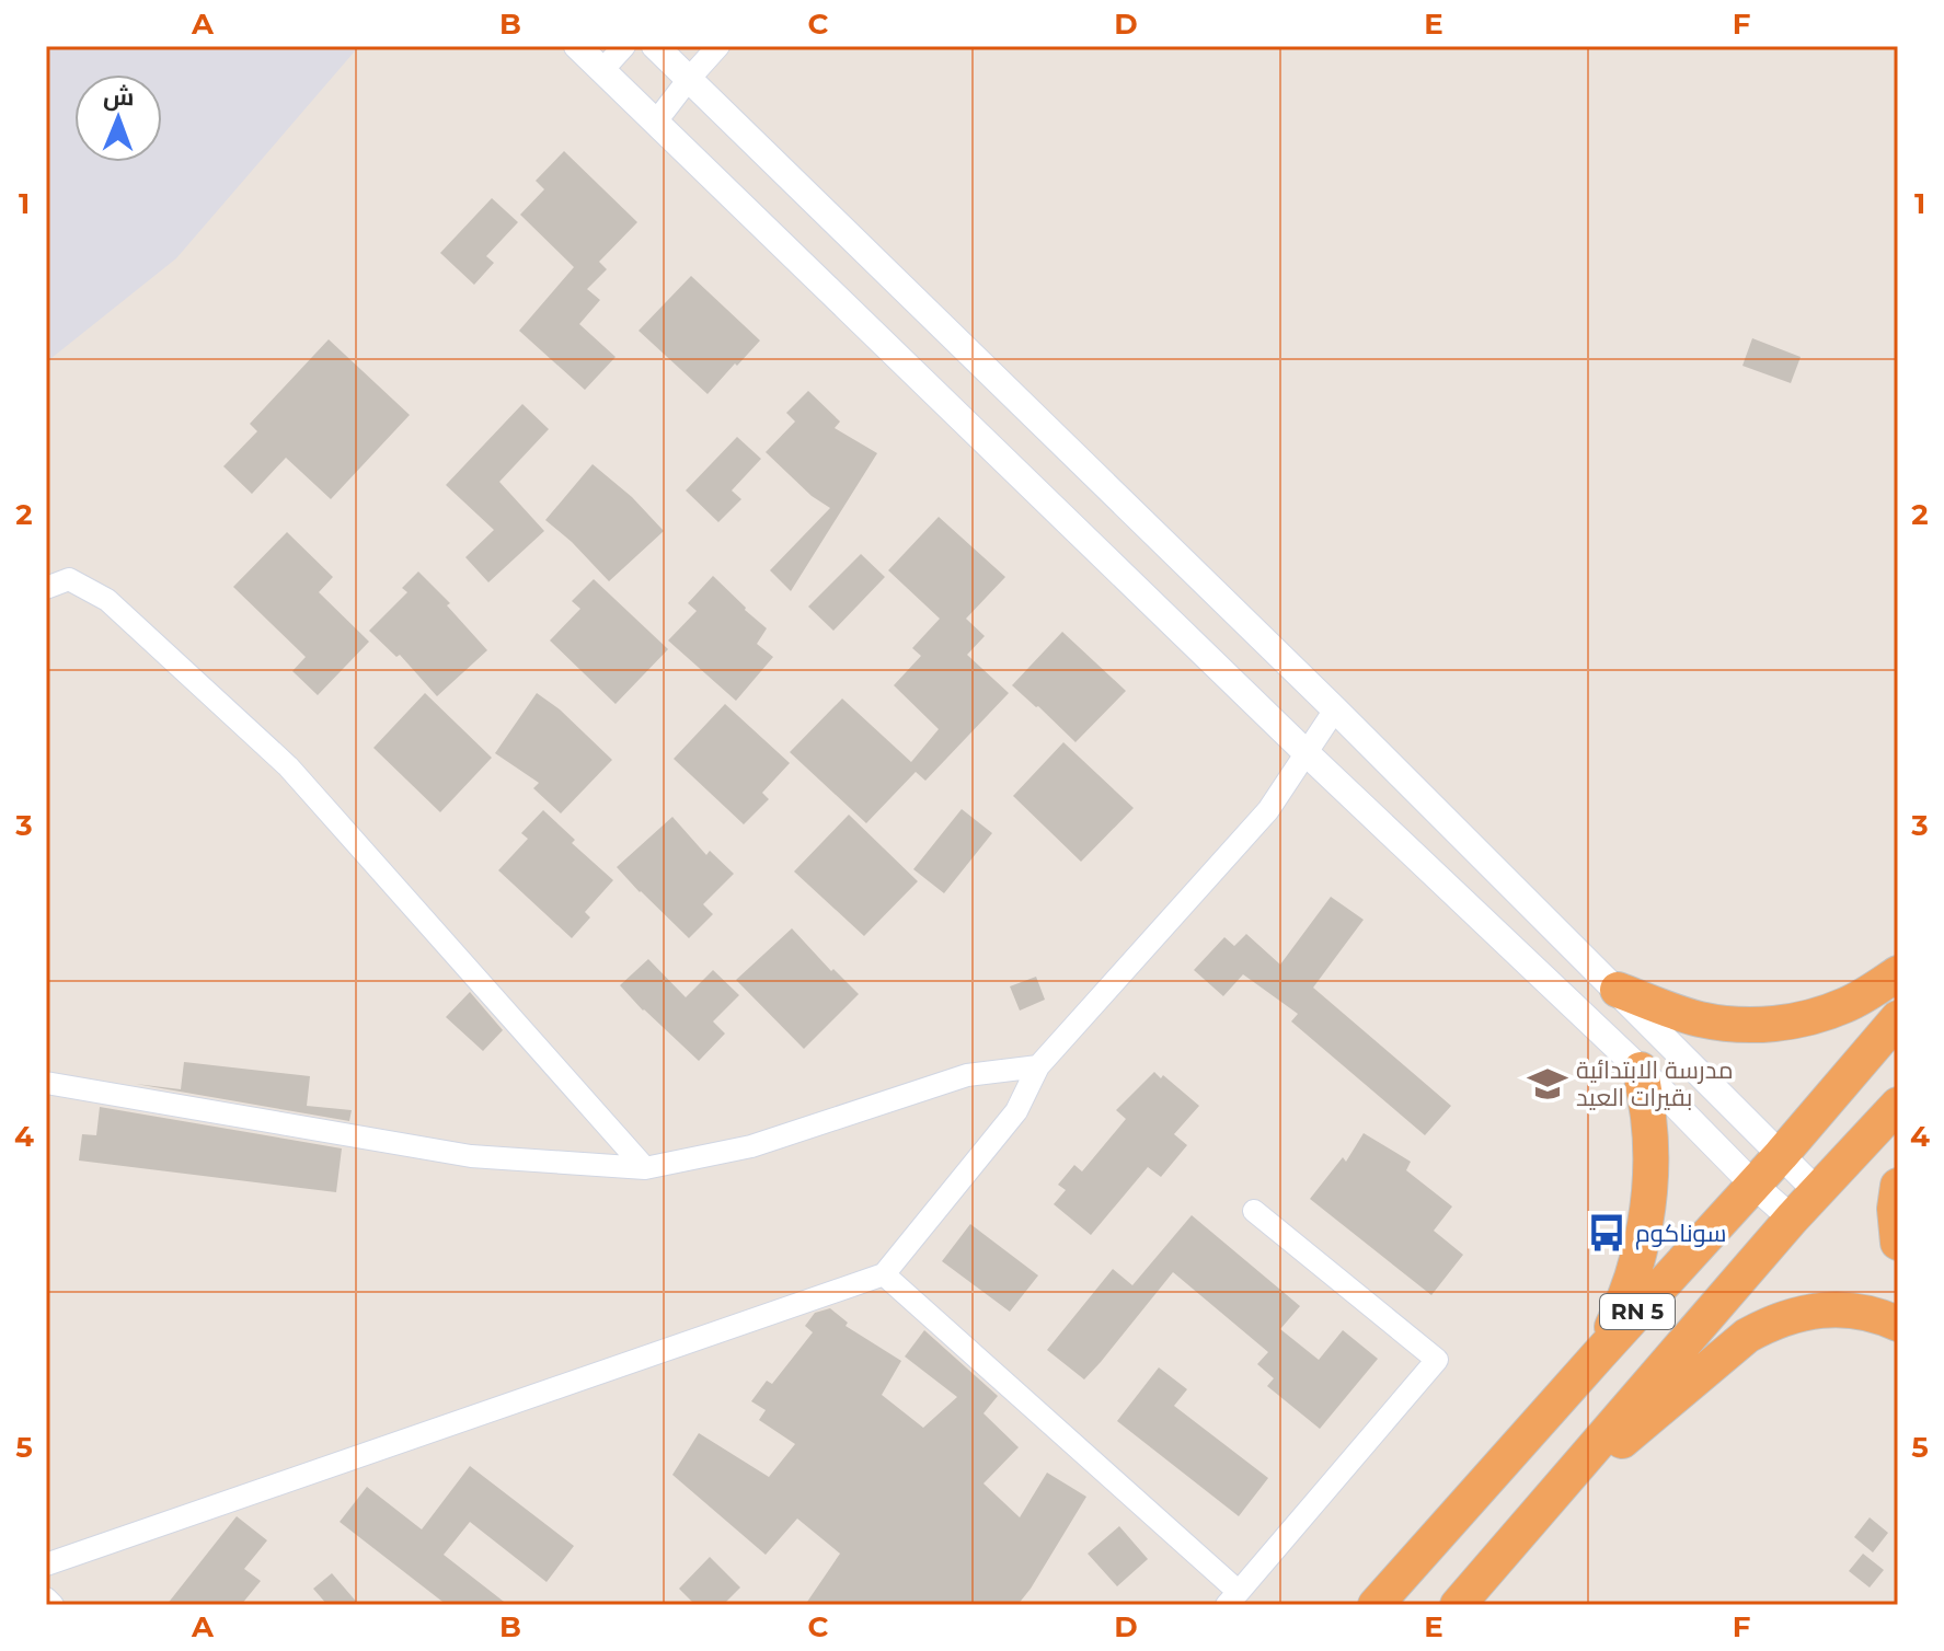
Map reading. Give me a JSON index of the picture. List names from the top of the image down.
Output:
{
  "streets": {
    "highway": ["RN 5"]
  },
  "places": {
    "school or university": ["مدرسة الابتدائية بقيرات العيد"],
    "bus stop": ["سوناكوم"]
  },
  "north": "top",
  "grid": {
    "columns": [
      "A",
      "B",
      "C",
      "D",
      "E",
      "F"
    ],
    "rows": [
      "1",
      "2",
      "3",
      "4",
      "5"
    ]
  }
}
